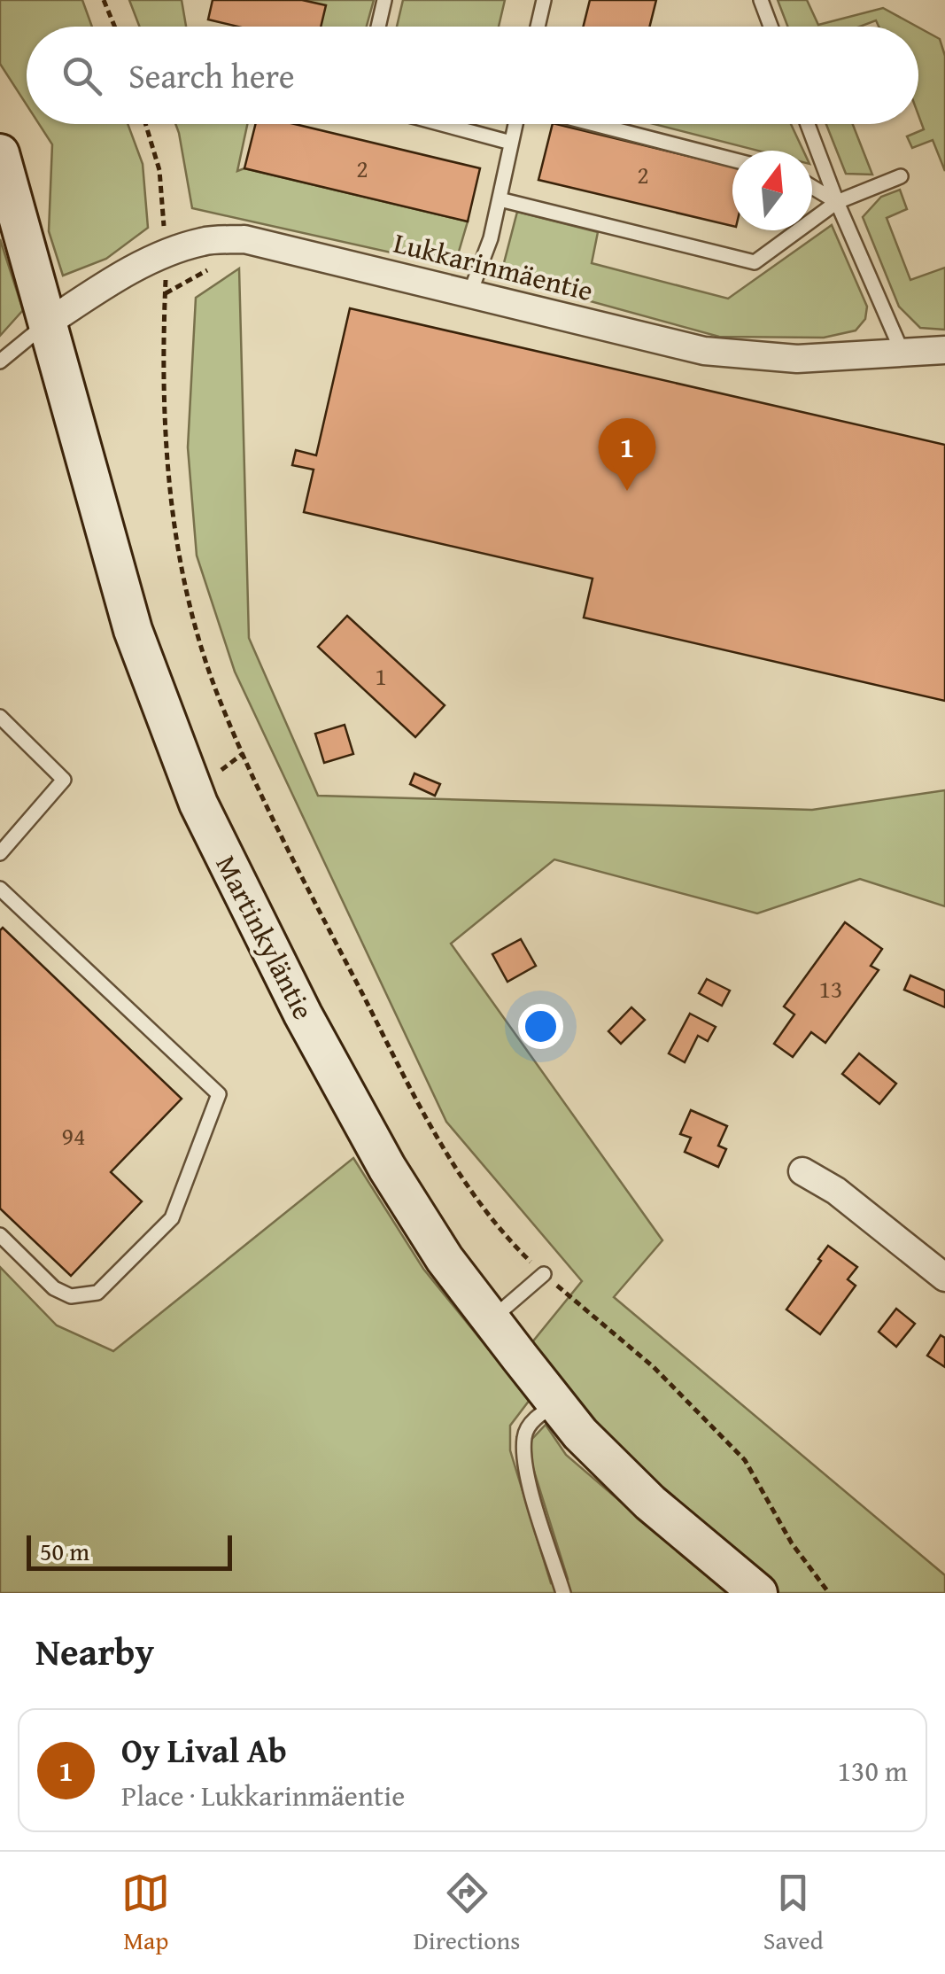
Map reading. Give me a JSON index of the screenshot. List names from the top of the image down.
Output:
{
  "streets": {
    "street": ["Lukkarinmäentie", "Martinkyläntie"]
  },
  "crossings": [
    ["Lukkarinmäentie", "Martinkyläntie"]
  ],
  "house_numbers": [
    "2",
    "2",
    "1",
    "13",
    "94"
  ],
  "scale_bar": "50 m",
  "north": "top",
  "page": {
    "search": "Search here",
    "pins": "1",
    "scale": "50 m",
    "heading": "Nearby",
    "list": [
      {
        "mark": "1",
        "name": "Oy Lival Ab",
        "note": "Place · Lukkarinmäentie",
        "value": "130 m"
      }
    ],
    "nav": ["Map", "Directions", "Saved"]
  }
}
